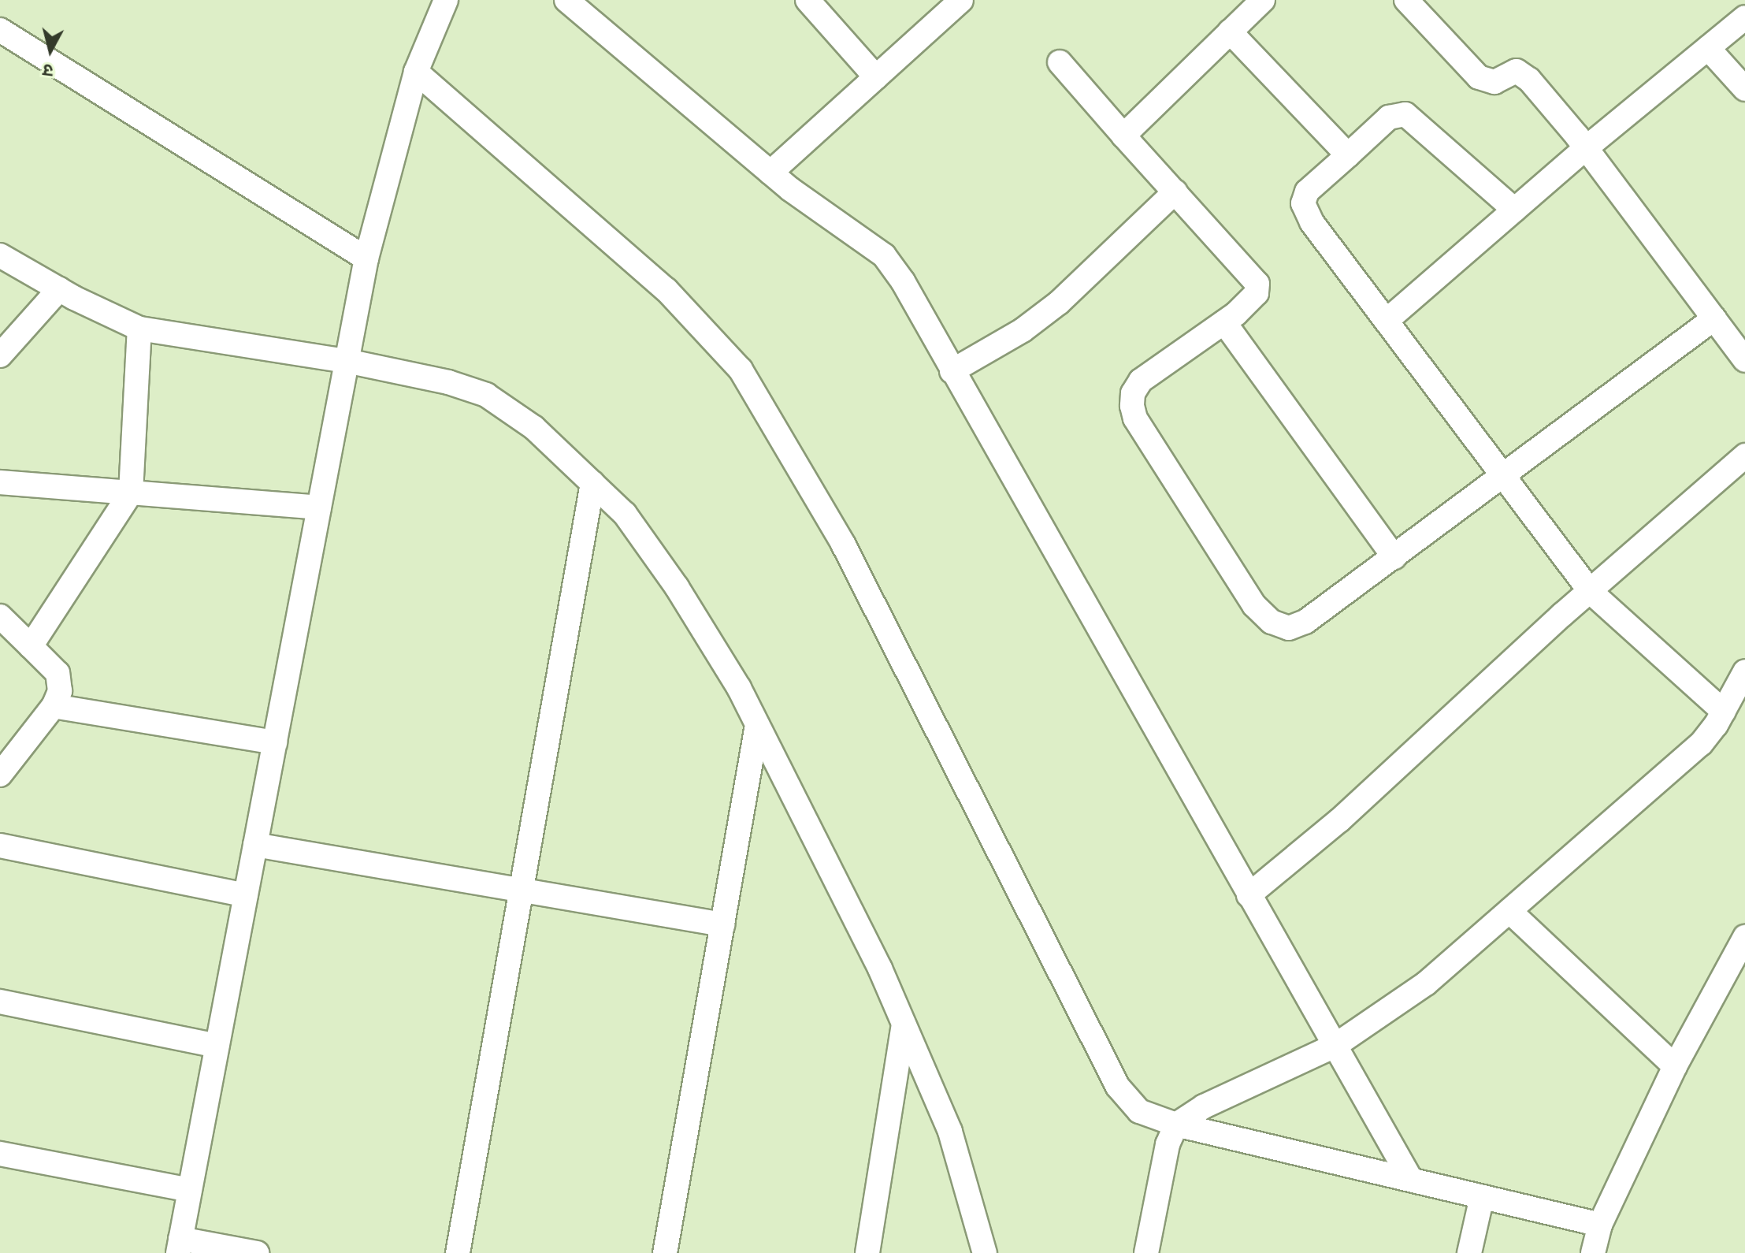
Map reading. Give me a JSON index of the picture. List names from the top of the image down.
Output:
{
  "north": "bottom"
}
